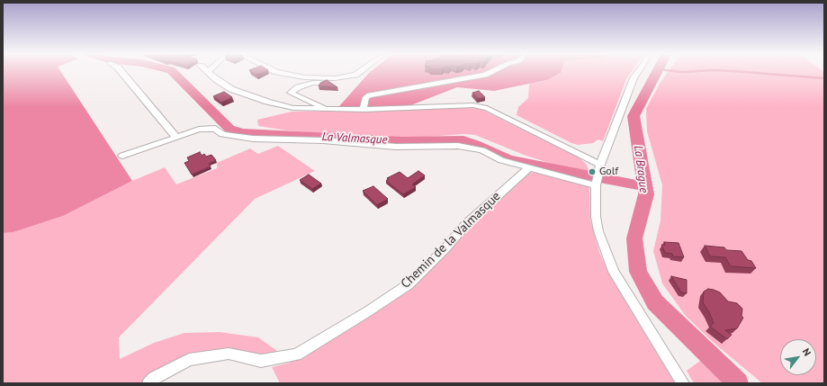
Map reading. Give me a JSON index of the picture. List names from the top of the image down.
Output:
{
  "streets": {
    "street": ["Chemin de la Valmasque"]
  },
  "water": ["La Valmasque", "La Brague"],
  "places": ["Golf"],
  "north": "top right"
}
